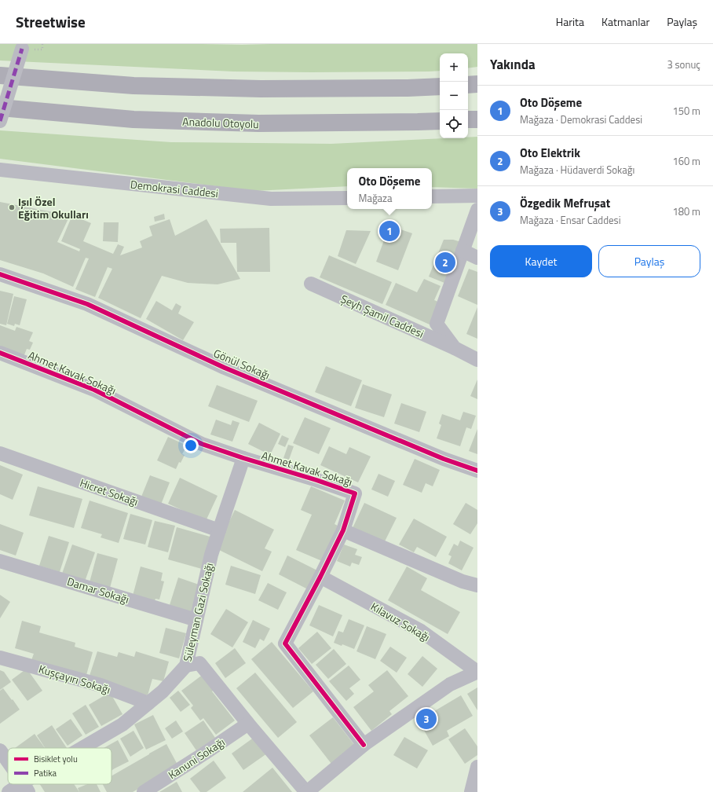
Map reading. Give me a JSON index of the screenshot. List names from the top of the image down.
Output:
{
  "streets": {
    "highway": ["Anadolu Otoyolu"],
    "street": [
      "Demokrasi Caddesi",
      "Şeyh Şamil Caddesi",
      "Gönül Sokağı",
      "Ahmet Kavak Sokağı",
      "Hicret Sokağı",
      "Damar Sokağı",
      "Süleyman Gazi Sokağı",
      "Kılavuz Sokağı",
      "Kuşçayırı Sokağı",
      "Kanuni Sokağı"
    ]
  },
  "crossings": [
    ["Ahmet Kavak Sokağı", "Süleyman Gazi Sokağı"],
    ["Ahmet Kavak Sokağı", "Kılavuz Sokağı"],
    ["Hicret Sokağı", "Süleyman Gazi Sokağı"],
    ["Damar Sokağı", "Süleyman Gazi Sokağı"],
    ["Süleyman Gazi Sokağı", "Kuşçayırı Sokağı"]
  ],
  "places": ["Işıl Özel Eğitim Okulları"],
  "legend": ["Bisiklet yolu", "Patika"],
  "page": {
    "header": "Streetwise",
    "nav": ["Harita", "Katmanlar", "Paylaş"],
    "heading": ["Yakında", "3 sonuç"],
    "map_buttons": ["+", "−"],
    "list": [
      {
        "mark": "1",
        "name": "Oto Döşeme",
        "note": "Mağaza · Demokrasi Caddesi",
        "value": "150 m"
      },
      {
        "mark": "2",
        "name": "Oto Elektrik",
        "note": "Mağaza · Hüdaverdi Sokağı",
        "value": "160 m"
      },
      {
        "mark": "3",
        "name": "Özgedik Mefruşat",
        "note": "Mağaza · Ensar Caddesi",
        "value": "180 m"
      }
    ],
    "popup": ["Oto Döşeme", "Mağaza"],
    "pins": ["1", "2", "3"],
    "buttons": ["Kaydet", "Paylaş"]
  }
}
